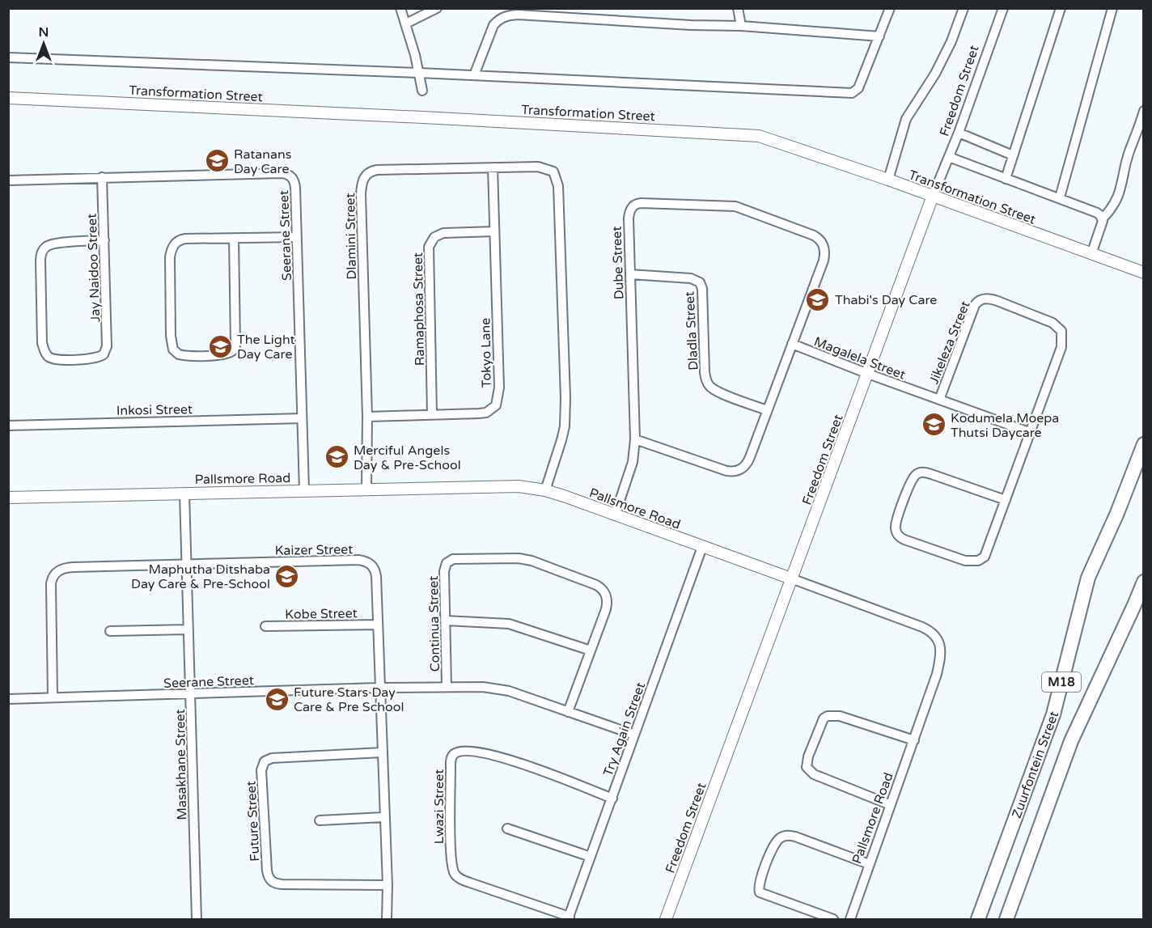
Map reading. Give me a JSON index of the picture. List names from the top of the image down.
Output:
{
  "streets": {
    "main road": ["M18", "Zuurfontein Street"],
    "street": [
      "Freedom Street",
      "Transformation Street",
      "Seerane Street",
      "Dlamini Street",
      "Dube Street",
      "Jay Naidoo Street",
      "Ramaphosa Street",
      "Dladla Street",
      "Jikeleza Street",
      "Tokyo Lane",
      "Magalela Street",
      "Inkosi Street",
      "Pallsmore Road",
      "Kaizer Street",
      "Kobe Street",
      "Continua Street",
      "Try Again Street",
      "Masakhane Street",
      "Lwazi Street",
      "Future Street"
    ]
  },
  "crossings": [
    ["Freedom Street", "Transformation Street"],
    ["Freedom Street", "Magalela Street"],
    ["Freedom Street", "Pallsmore Road"],
    ["Seerane Street", "Jay Naidoo Street"],
    ["Seerane Street", "Inkosi Street"],
    ["Seerane Street", "Pallsmore Road"],
    ["Seerane Street", "Kaizer Street"],
    ["Seerane Street", "Continua Street"],
    ["Seerane Street", "Try Again Street"],
    ["Seerane Street", "Masakhane Street"],
    ["Dlamini Street", "Tokyo Lane"],
    ["Dlamini Street", "Pallsmore Road"],
    ["Dube Street", "Dladla Street"],
    ["Dube Street", "Magalela Street"],
    ["Dube Street", "Pallsmore Road"],
    ["Ramaphosa Street", "Tokyo Lane"],
    ["Jikeleza Street", "Magalela Street"],
    ["Pallsmore Road", "Try Again Street"],
    ["Pallsmore Road", "Masakhane Street"],
    ["Kaizer Street", "Kobe Street"],
    ["Kaizer Street", "Masakhane Street"],
    ["Kaizer Street", "Future Street"],
    ["Try Again Street", "Lwazi Street"]
  ],
  "places": {
    "school or university": [
      "Ratanans Day Care",
      "Thabi's Day Care",
      "The Light Day Care",
      "Kodumela Moepa Thutsi Daycare",
      "Merciful Angels Day & Pre-School",
      "Maphutha Ditshaba Day Care & Pre-School",
      "Future Stars Day Care & Pre School"
    ]
  },
  "north": "top"
}
